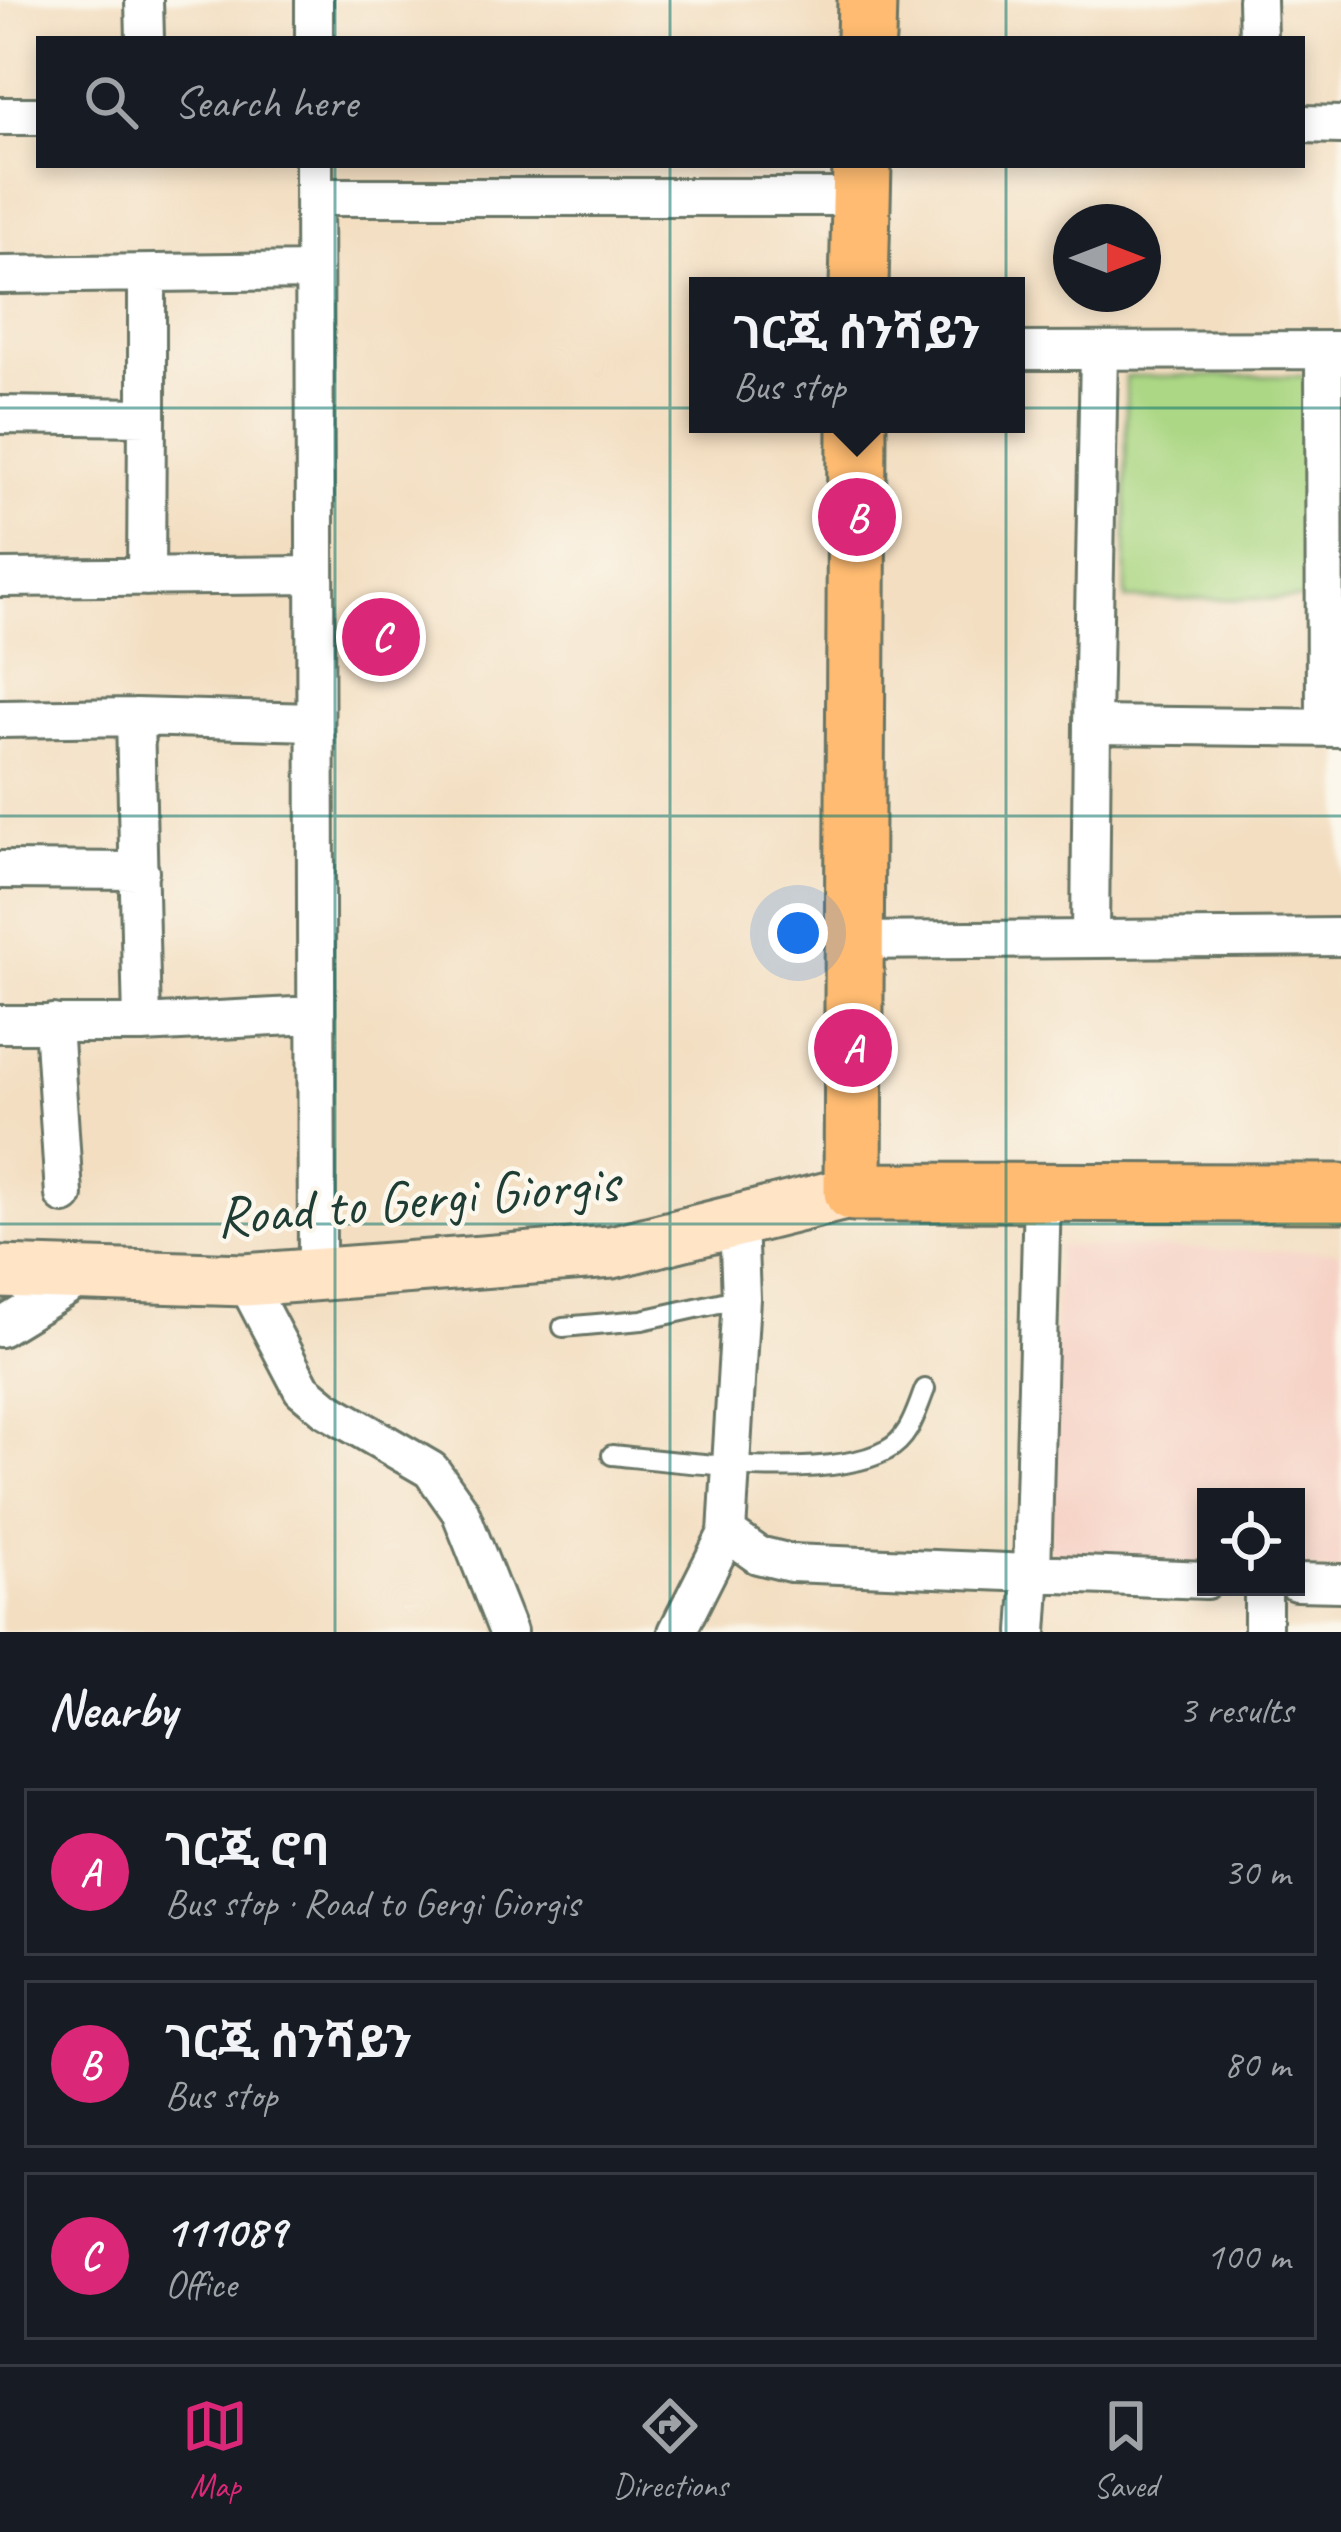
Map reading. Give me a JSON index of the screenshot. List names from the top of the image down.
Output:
{
  "streets": {
    "main road": ["Road to Gergi Giorgis"]
  },
  "north": "right",
  "page": {
    "search": "Search here",
    "popup": ["ገርጂ ሰንሻይን", "Bus stop"],
    "pins": ["B", "C", "A"],
    "heading": ["Nearby", "3 results"],
    "list": [
      {
        "mark": "A",
        "name": "ገርጂ ሮባ",
        "note": "Bus stop · Road to Gergi Giorgis",
        "value": "30 m"
      },
      {
        "mark": "B",
        "name": "ገርጂ ሰንሻይን",
        "note": "Bus stop",
        "value": "80 m"
      },
      {
        "mark": "C",
        "name": "111089",
        "note": "Office",
        "value": "100 m"
      }
    ],
    "nav": ["Map", "Directions", "Saved"]
  }
}
